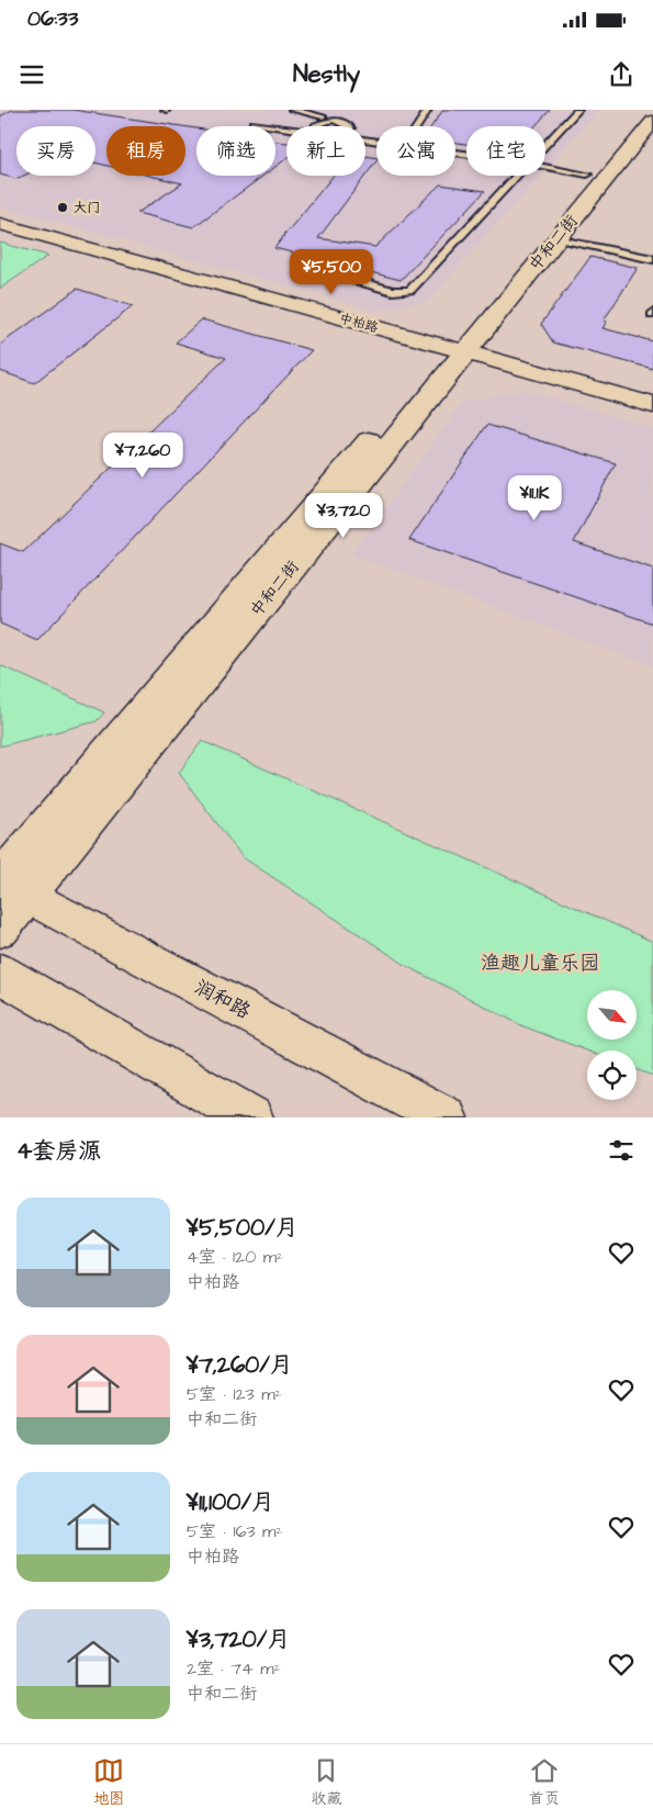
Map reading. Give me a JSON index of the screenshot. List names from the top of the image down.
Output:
{
  "streets": {
    "street": ["中和二街", "中柏路", "润和路"]
  },
  "crossings": [
    ["中和二街", "中柏路"],
    ["中和二街", "润和路"]
  ],
  "parks": ["渔趣儿童乐园"],
  "places": ["大门"],
  "north": "bottom right",
  "page": {
    "status": "06:33",
    "header": "Nestly",
    "chip": [
      "买房",
      "租房",
      "筛选",
      "新上",
      "公寓",
      "住宅"
    ],
    "price": [
      "¥5,500",
      "¥7,260",
      "¥11.1K",
      "¥3,720"
    ],
    "heading": "4套房源",
    "list": [
      {
        "name": "¥5,500/月",
        "note": "4室 · 120 m² · 中柏路"
      },
      {
        "name": "¥7,260/月",
        "note": "5室 · 123 m² · 中和二街"
      },
      {
        "name": "¥11,100/月",
        "note": "5室 · 163 m² · 中柏路"
      },
      {
        "name": "¥3,720/月",
        "note": "2室 · 74 m² · 中和二街"
      }
    ],
    "tabs": ["地图", "收藏", "首页"]
  }
}
